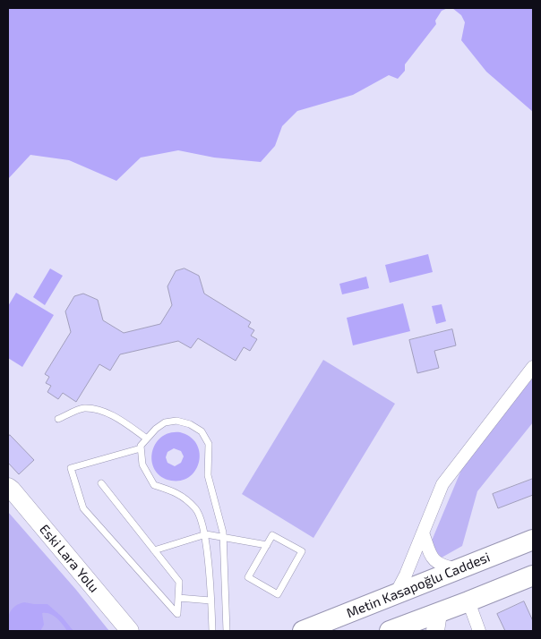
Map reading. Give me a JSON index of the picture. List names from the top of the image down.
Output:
{
  "streets": {
    "main road": ["Metin Kasapoğlu Caddesi"],
    "street": ["Eski Lara Yolu"]
  }
}
